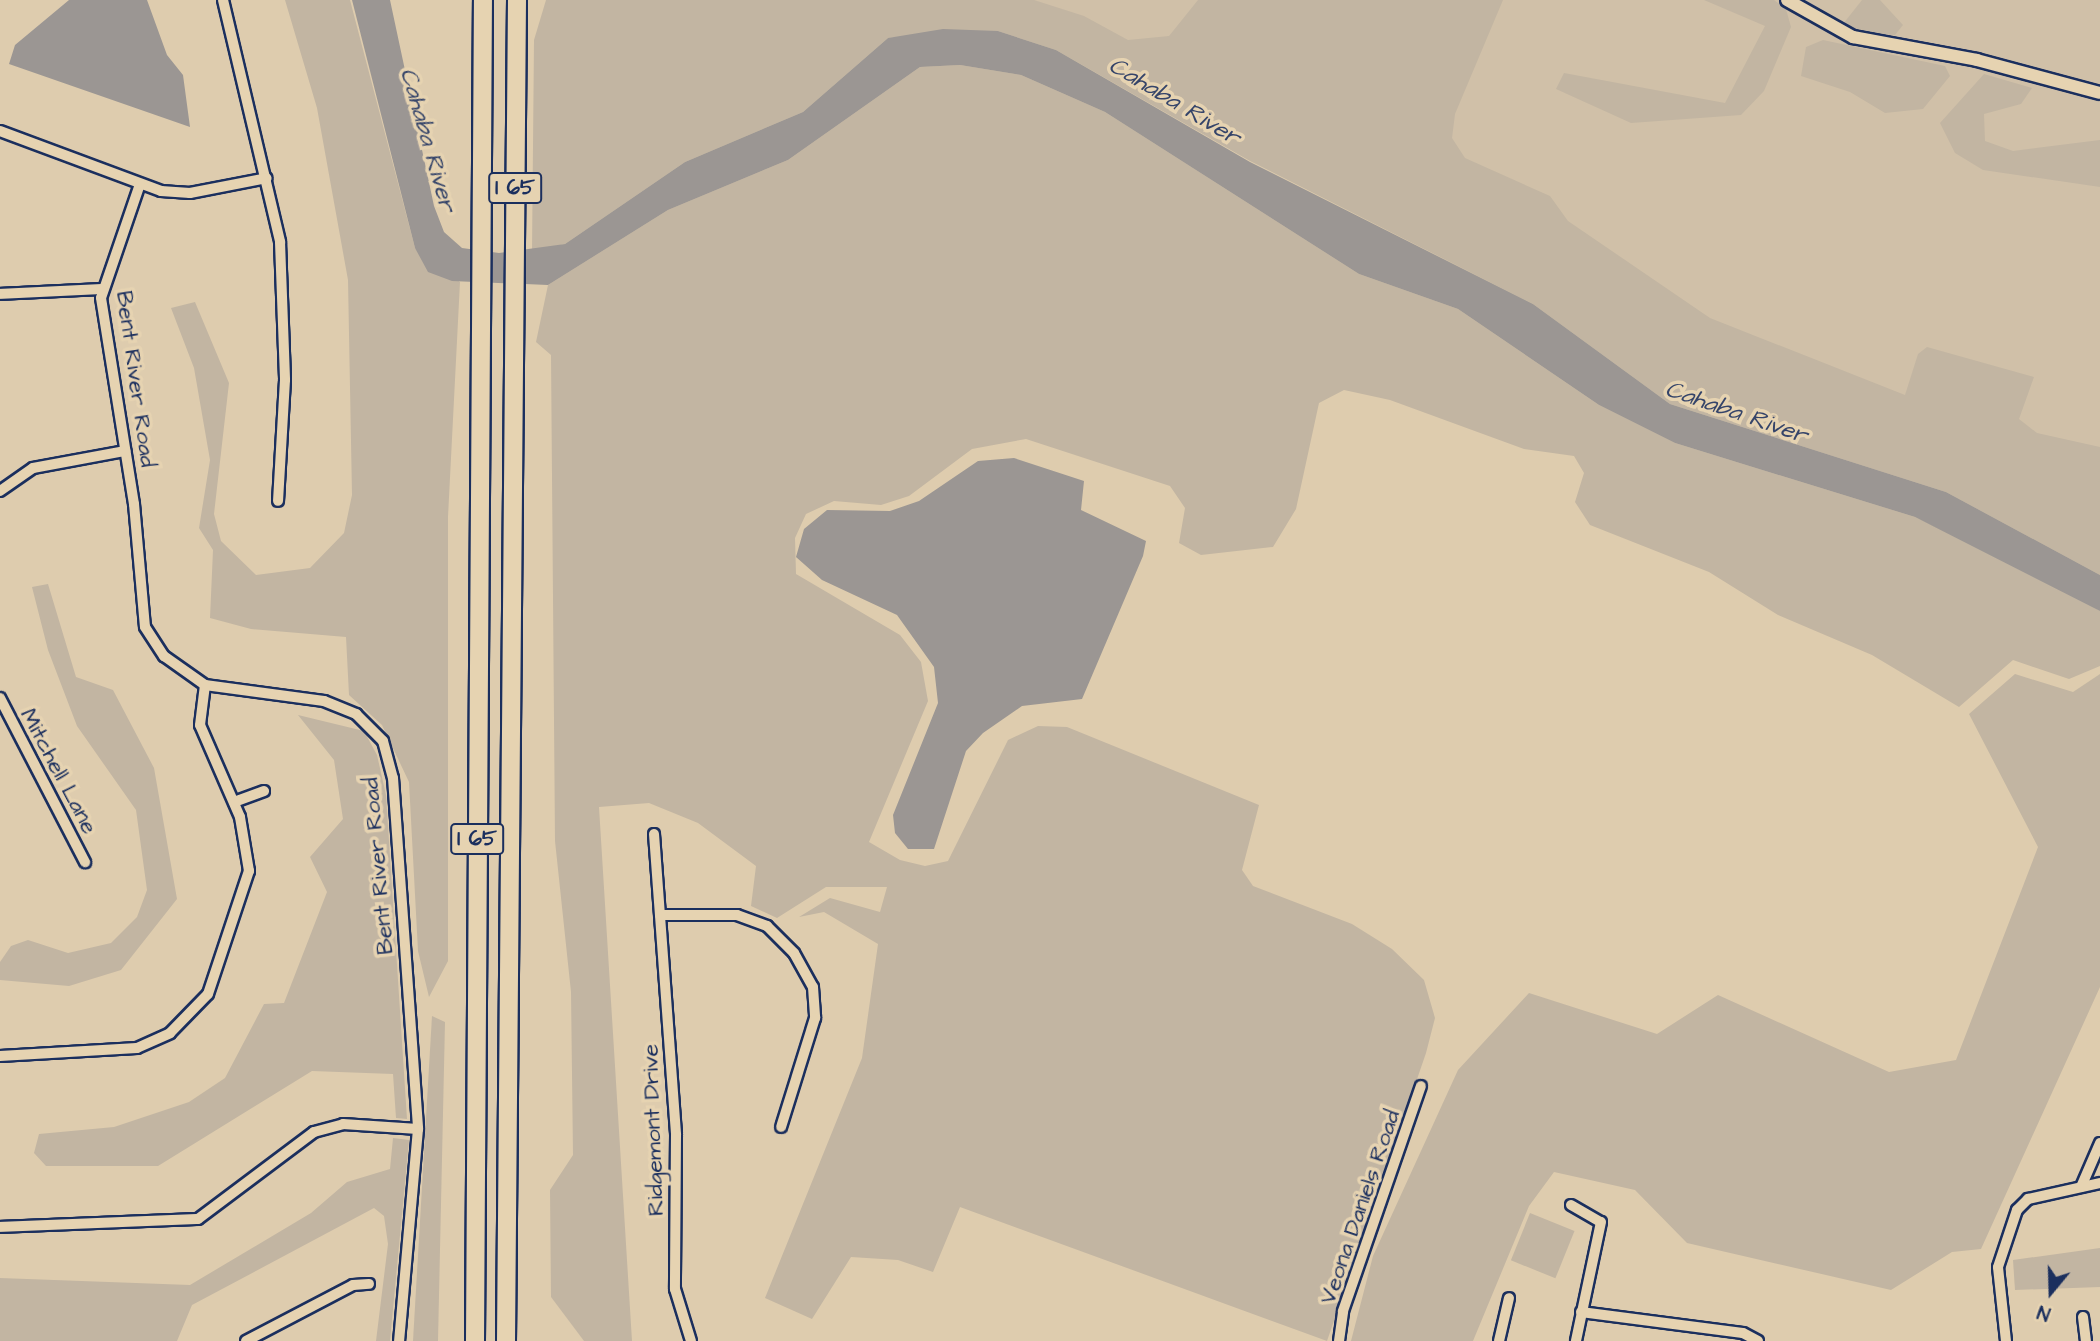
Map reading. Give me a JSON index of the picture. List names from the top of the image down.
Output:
{
  "streets": {
    "highway": ["I 65"],
    "street": [
      "Bent River Road",
      "Mitchell Lane",
      "Ridgemont Drive",
      "Veona Daniels Road"
    ]
  },
  "water": ["Cahaba River"],
  "north": "bottom"
}
